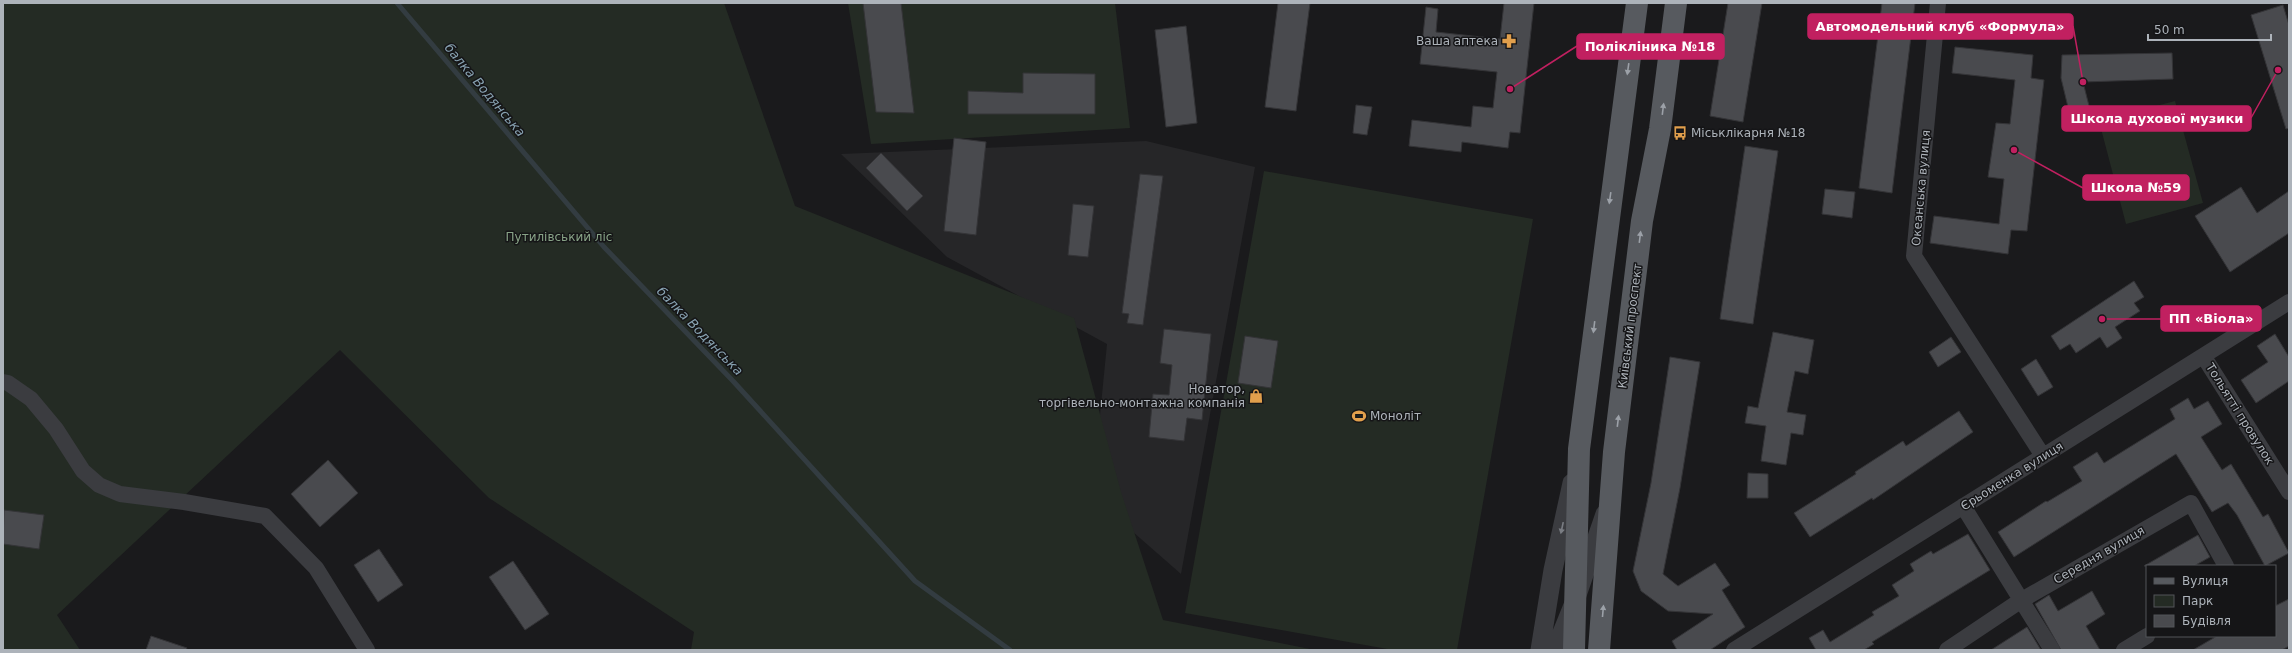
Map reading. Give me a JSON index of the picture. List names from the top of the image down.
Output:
{
  "streets": {
    "main road": ["Київський проспект"],
    "street": [
      "Океанська вулиця",
      "Тольятті провулок",
      "Єрьоменка вулиця",
      "Середня вулиця"
    ]
  },
  "crossings": [
    ["Океанська вулиця", "Єрьоменка вулиця"],
    ["Тольятті провулок", "Єрьоменка вулиця"]
  ],
  "water": ["балка Водянська"],
  "parks": ["Путилівський ліс"],
  "places": {
    "pharmacy": ["Ваша аптека"],
    "other": [
      "Школа духової музики",
      "Автомодельний клуб «Формула»",
      "Полікліника №18",
      "Школа №59",
      "ПП «Віола»"
    ],
    "bus stop": ["Міськлікарня №18"],
    "shop": ["Новатор, торгівельно-монтажна компанія"],
    "sports": ["Моноліт"]
  },
  "legend": ["Вулиця", "Парк", "Будівля"],
  "scale_bar": "50 m"
}
